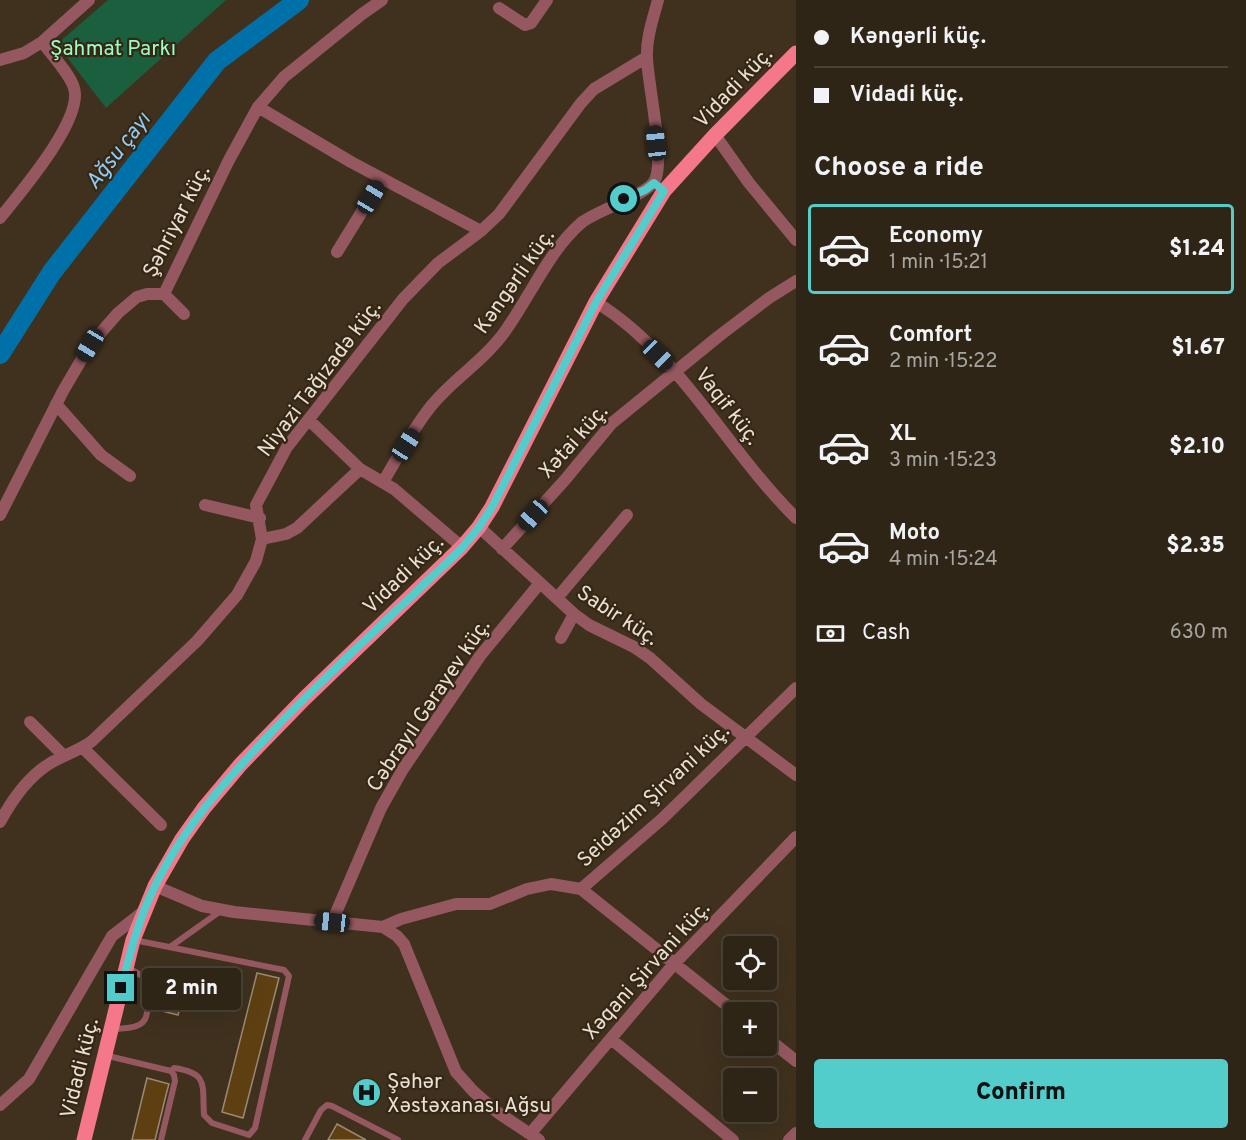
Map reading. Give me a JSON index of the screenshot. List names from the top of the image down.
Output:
{
  "streets": {
    "main road": ["Vidadi küç."],
    "street": [
      "Şəhriyar küç.",
      "Kəngərli küç.",
      "Niyazi Tağızadə küç.",
      "Vaqif küç.",
      "Xətai küç.",
      "Sabir küç.",
      "Cəbrayıl Gərayev küç.",
      "Seidəzim Şirvani küç.",
      "Xəqani Şirvani küç."
    ]
  },
  "crossings": [
    ["Vidadi küç.", "Kəngərli küç."],
    ["Vidadi küç.", "Vaqif küç."],
    ["Vidadi küç.", "Sabir küç."],
    ["Vaqif küç.", "Xətai küç."],
    ["Xətai küç.", "Sabir küç."],
    ["Sabir küç.", "Cəbrayıl Gərayev küç."],
    ["Sabir küç.", "Seidəzim Şirvani küç."]
  ],
  "water": ["Ağsu çayı"],
  "parks": ["Şahmat Parkı"],
  "places": {
    "hospital": ["Şəhər Xəstəxanası Ağsu"]
  },
  "page": {
    "banner": ["Kəngərli küç.", "Vidadi küç."],
    "heading": "Choose a ride",
    "list": [
      {
        "name": "Economy",
        "note": "1 min · 15:21",
        "value": "$1.24"
      },
      {
        "name": "Comfort",
        "note": "2 min · 15:22",
        "value": "$1.67"
      },
      {
        "name": "XL",
        "note": "3 min · 15:23",
        "value": "$2.10"
      },
      {
        "name": "Moto",
        "note": "4 min · 15:24",
        "value": "$2.35"
      }
    ],
    "pay": ["Cash", "630 m"],
    "map_buttons": ["+", "−"],
    "bubble": "2 min",
    "buttons": "Confirm"
  }
}
